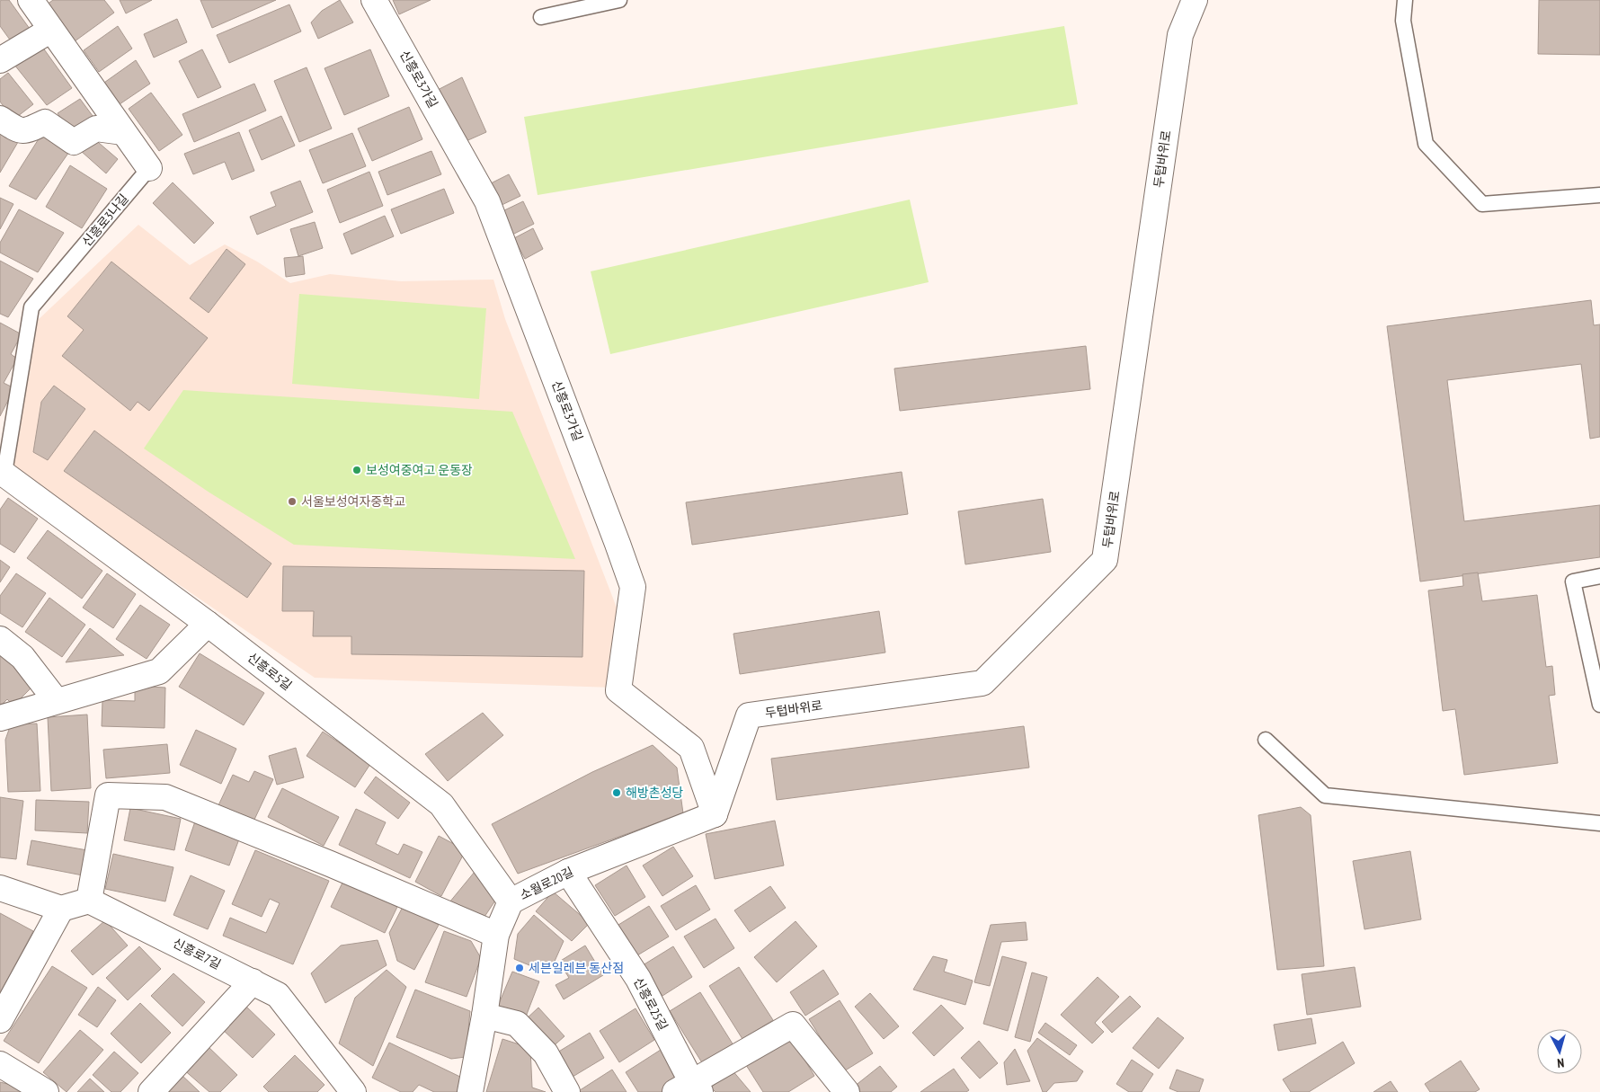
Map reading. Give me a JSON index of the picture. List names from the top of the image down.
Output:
{
  "streets": {
    "street": [
      "신흥로3가길",
      "두텁바위로",
      "신흥로3나길",
      "신흥로5길",
      "소월로20길",
      "신흥로7길",
      "신흥로25길"
    ]
  },
  "crossings": [
    ["신흥로3가길", "두텁바위로"],
    ["신흥로3가길", "소월로20길"],
    ["두텁바위로", "소월로20길"],
    ["신흥로3나길", "신흥로5길"],
    ["신흥로5길", "소월로20길"],
    ["소월로20길", "신흥로25길"]
  ],
  "places": [
    "보성여중여고 운동장",
    "서울보성여자중학교",
    "해방촌성당",
    "세븐일레븐 동산점"
  ],
  "north": "bottom"
}
